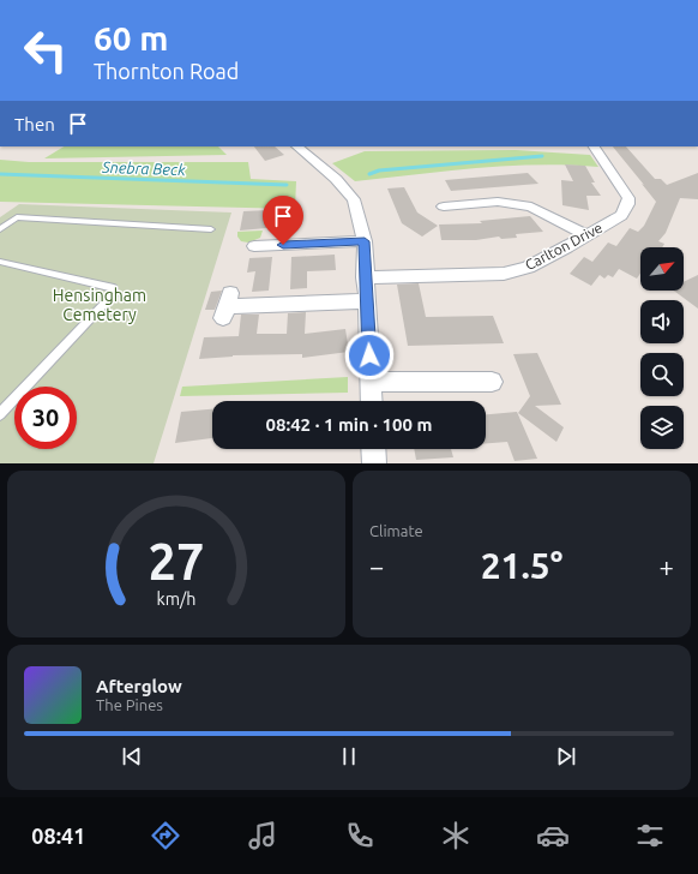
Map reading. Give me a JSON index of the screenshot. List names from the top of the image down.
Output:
{
  "streets": {
    "street": ["Carlton Drive"]
  },
  "water": ["Snebra Beck"],
  "parks": ["Hensingham Cemetery"],
  "north": "top right",
  "page": {
    "turn": ["60 m", "Thornton Road"],
    "then": "Then",
    "limit": "30",
    "trip": "08:42 · 1 min · 100 m",
    "tile": "Climate",
    "heat": ["−", "21.5°", "+"],
    "song": ["Afterglow", "The Pines"],
    "tabs": "08:41",
    "gauge": ["27", "km/h"]
  }
}
